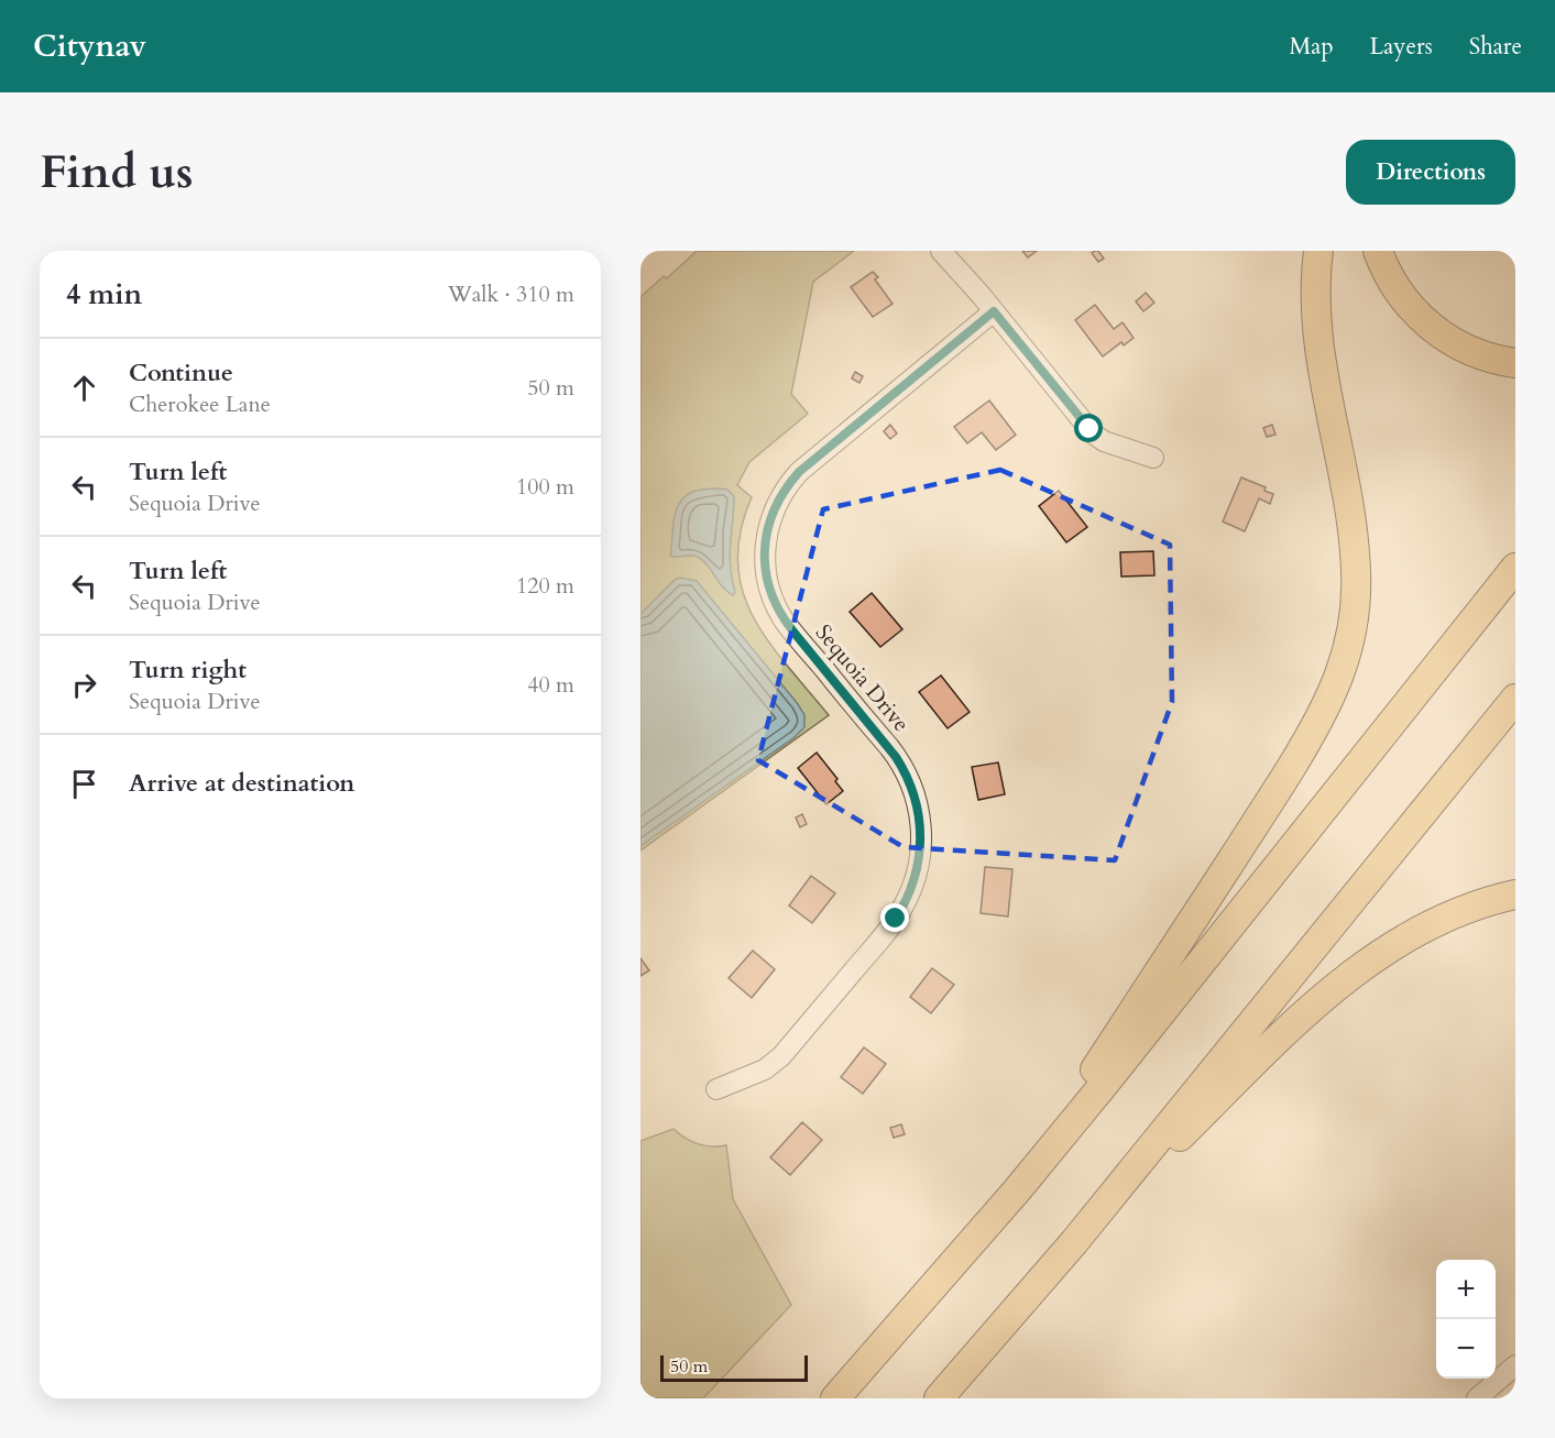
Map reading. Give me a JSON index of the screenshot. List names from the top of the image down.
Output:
{
  "streets": {
    "street": ["Sequoia Drive"]
  },
  "scale_bar": "50 m",
  "page": {
    "header": "Citynav",
    "nav": ["Map", "Layers", "Share"],
    "buttons": "Directions",
    "title": "Find us",
    "heading": ["4 min", "Walk · 310 m"],
    "list": [
      ["Continue", "Cherokee Lane", "50 m"],
      ["Turn left", "Sequoia Drive", "100 m"],
      ["Turn left", "Sequoia Drive", "120 m"],
      ["Turn right", "Sequoia Drive", "40 m"],
      "Arrive at destination"
    ],
    "map_buttons": ["+", "−"],
    "scale": "50 m"
  }
}
